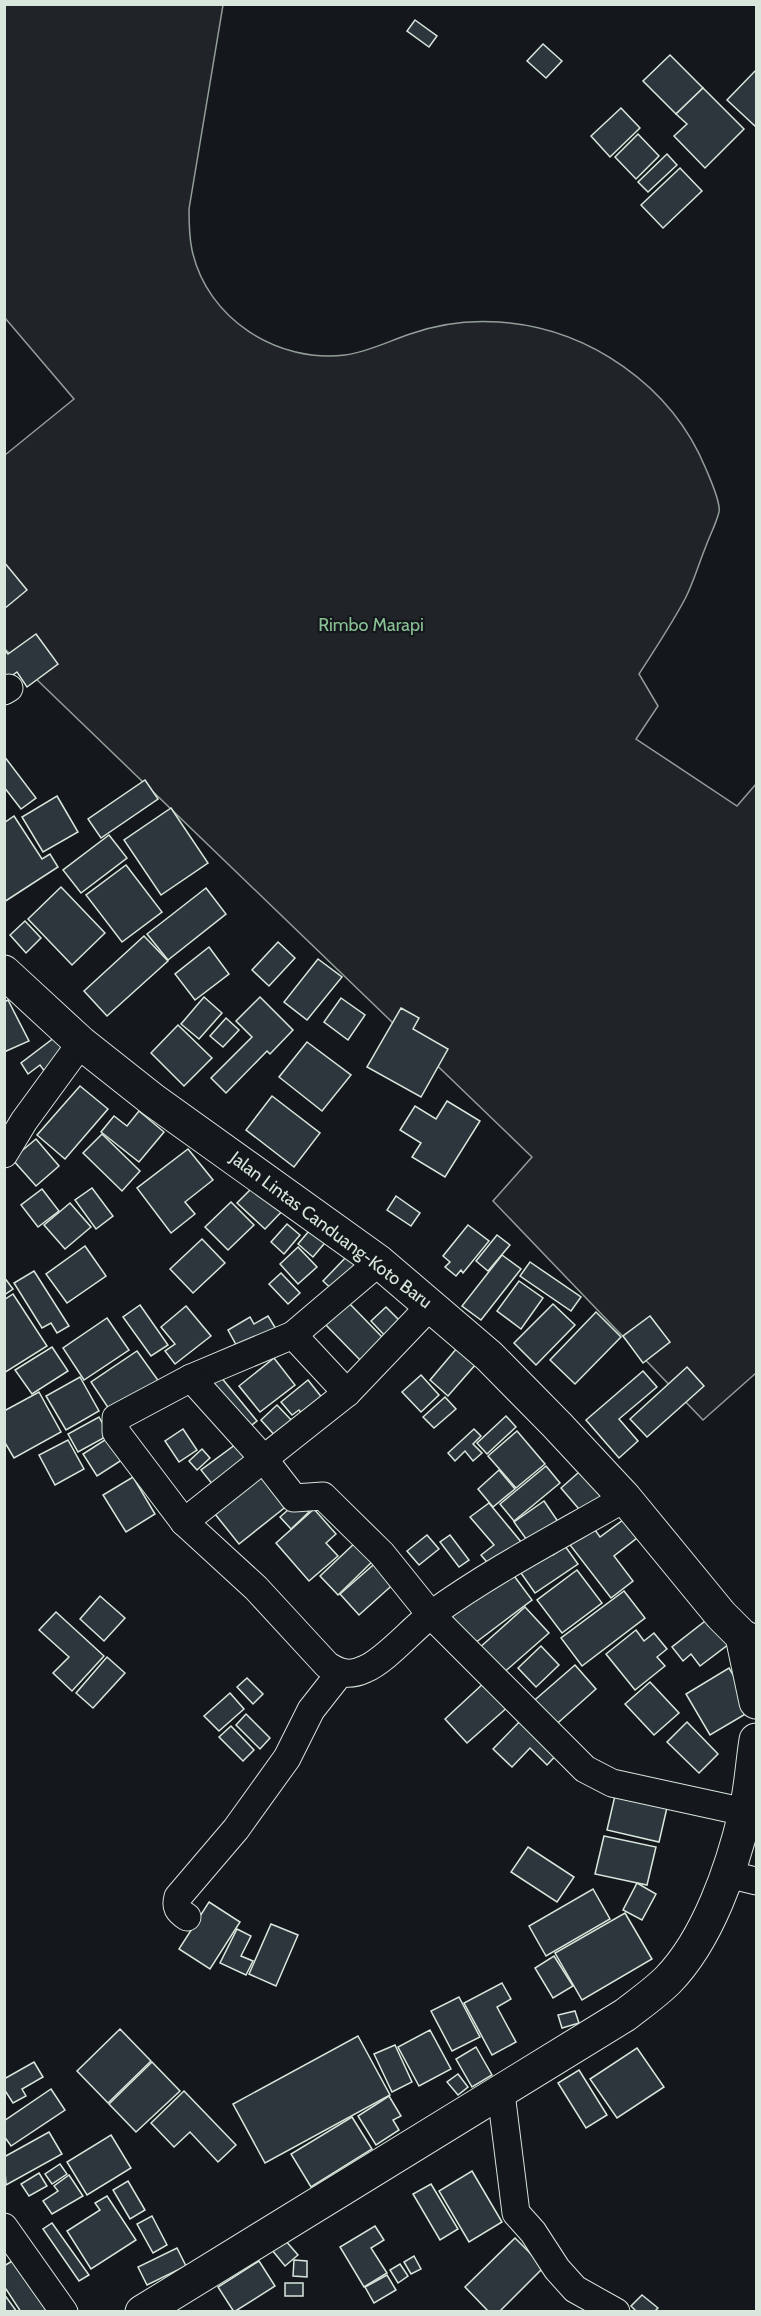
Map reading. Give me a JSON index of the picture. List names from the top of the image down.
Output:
{
  "streets": {
    "main road": ["Jalan Lintas Canduang-Koto Baru"]
  },
  "parks": ["Rimbo Marapi"]
}
